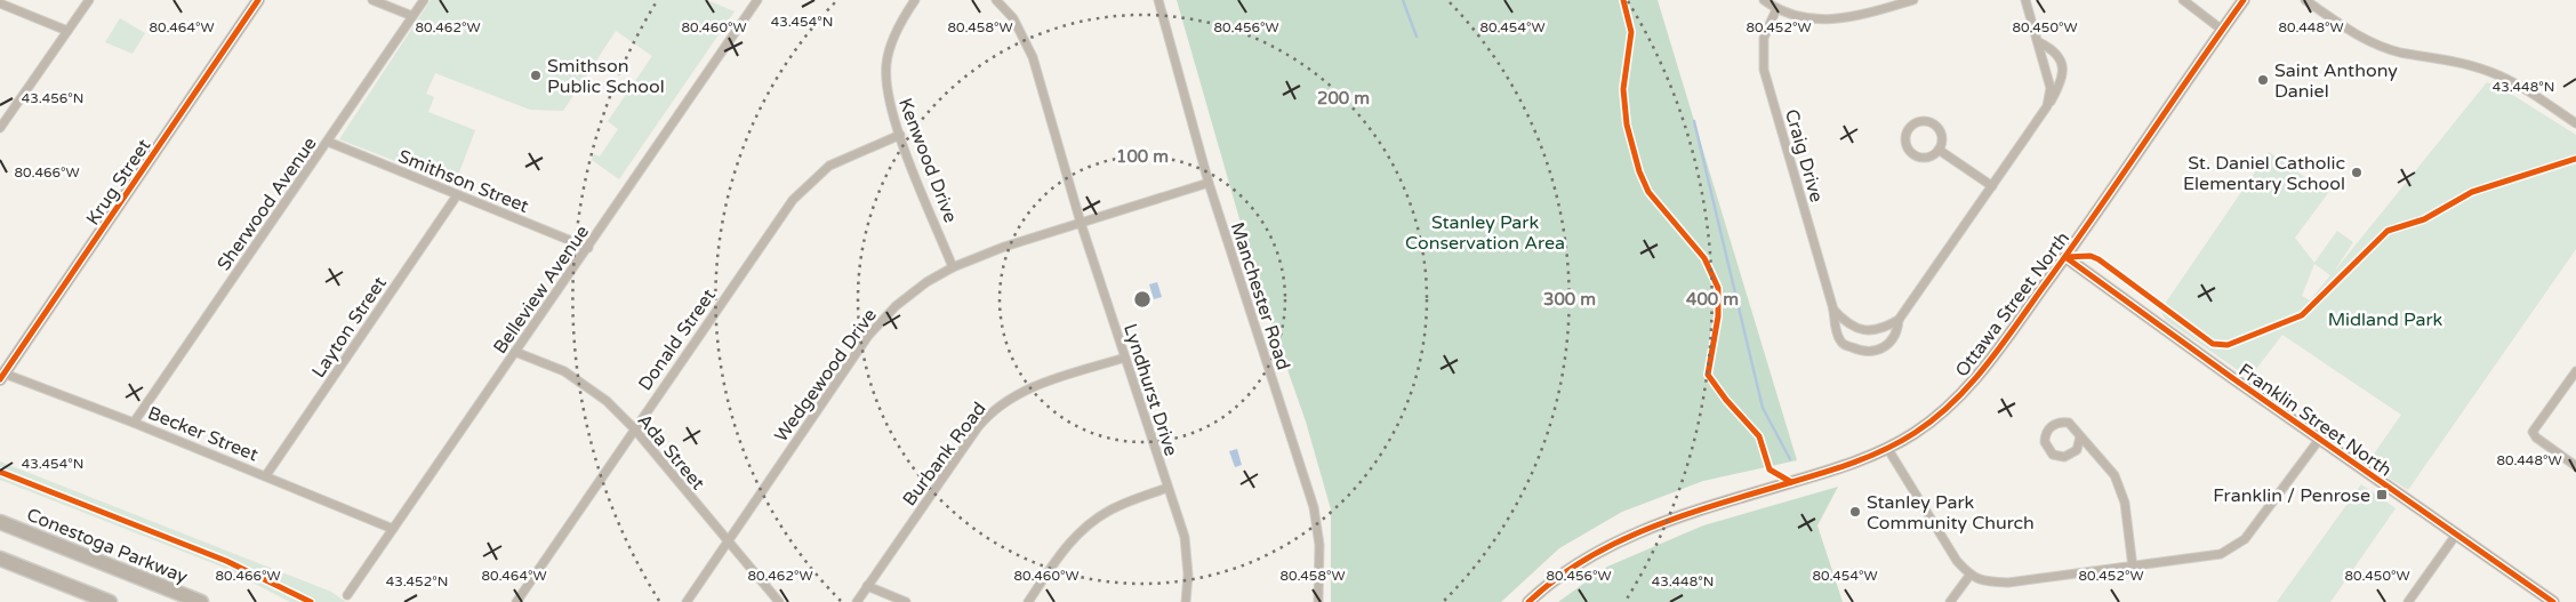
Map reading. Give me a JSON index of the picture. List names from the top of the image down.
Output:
{
  "streets": {
    "highway": ["Conestoga Parkway"],
    "street": [
      "Craig Drive",
      "Kenwood Drive",
      "Smithson Street",
      "Krug Street",
      "Sherwood Avenue",
      "Belleview Avenue",
      "Manchester Road",
      "Ottawa Street North",
      "Layton Street",
      "Donald Street",
      "Wedgewood Drive",
      "Lyndhurst Drive",
      "Franklin Street North",
      "Becker Street",
      "Ada Street",
      "Burbank Road"
    ]
  },
  "crossings": [
    ["Kenwood Drive", "Donald Street"],
    ["Kenwood Drive", "Wedgewood Drive"],
    ["Smithson Street", "Sherwood Avenue"],
    ["Smithson Street", "Belleview Avenue"],
    ["Smithson Street", "Layton Street"],
    ["Krug Street", "Becker Street"],
    ["Sherwood Avenue", "Becker Street"],
    ["Belleview Avenue", "Becker Street"],
    ["Belleview Avenue", "Ada Street"],
    ["Manchester Road", "Wedgewood Drive"],
    ["Ottawa Street North", "Franklin Street North"],
    ["Layton Street", "Becker Street"],
    ["Donald Street", "Ada Street"],
    ["Wedgewood Drive", "Lyndhurst Drive"],
    ["Wedgewood Drive", "Ada Street"],
    ["Lyndhurst Drive", "Burbank Road"]
  ],
  "parks": ["Stanley Park Conservation Area", "Midland Park"],
  "places": {
    "other": [
      "Smithson Public School",
      "Saint Anthony Daniel",
      "St. Daniel Catholic Elementary School",
      "Stanley Park Community Church"
    ],
    "transit": ["Franklin / Penrose"]
  },
  "coordinates": [
    "43.454°N",
    "80.464°W",
    "80.462°W",
    "80.460°W",
    "80.458°W",
    "80.456°W",
    "80.454°W",
    "80.452°W",
    "80.450°W",
    "80.448°W",
    "43.448°N",
    "43.456°N",
    "80.466°W",
    "43.452°N"
  ],
  "rings": [
    "200 m",
    "100 m",
    "300 m",
    "400 m"
  ]
}
